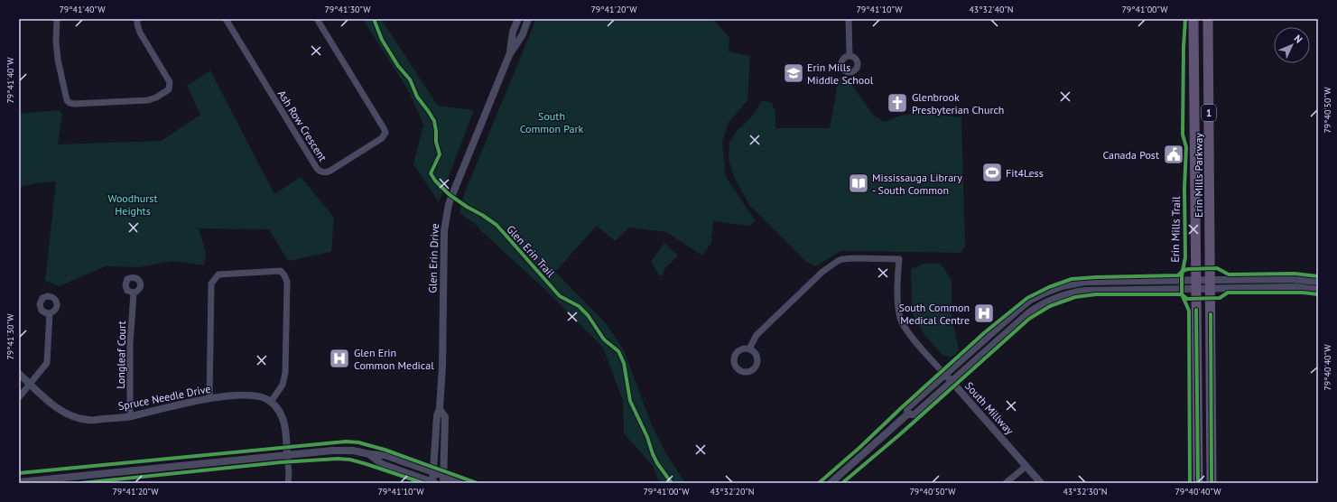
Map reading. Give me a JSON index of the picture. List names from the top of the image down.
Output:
{
  "streets": {
    "main road": ["1", "Erin Mills Parkway"],
    "street": [
      "Ash Row Crescent",
      "Glen Erin Drive",
      "Longleaf Court",
      "Spruce Needle Drive",
      "South Millway"
    ],
    "cycle path": ["Erin Mills Trail", "Glen Erin Trail"]
  },
  "crossings": [
    ["Longleaf Court", "Spruce Needle Drive"]
  ],
  "parks": ["South Common Park", "Woodhurst Heights"],
  "places": {
    "school or university": ["Erin Mills Middle School"],
    "church": ["Glenbrook Presbyterian Church"],
    "public building": ["Canada Post"],
    "sports": ["Fit4Less"],
    "library": ["Mississauga Library - South Common"],
    "hospital": ["South Common Medical Centre", "Glen Erin Common Medical"]
  },
  "north": "top right",
  "coordinates": [
    "79°41'40\"W",
    "79°41'30\"W",
    "79°41'20\"W",
    "79°41'10\"W",
    "43°32'40\"N",
    "79°41'00\"W",
    "79°40'50\"W",
    "79°40'40\"W",
    "43°32'20\"N",
    "43°32'30\"N"
  ]
}
